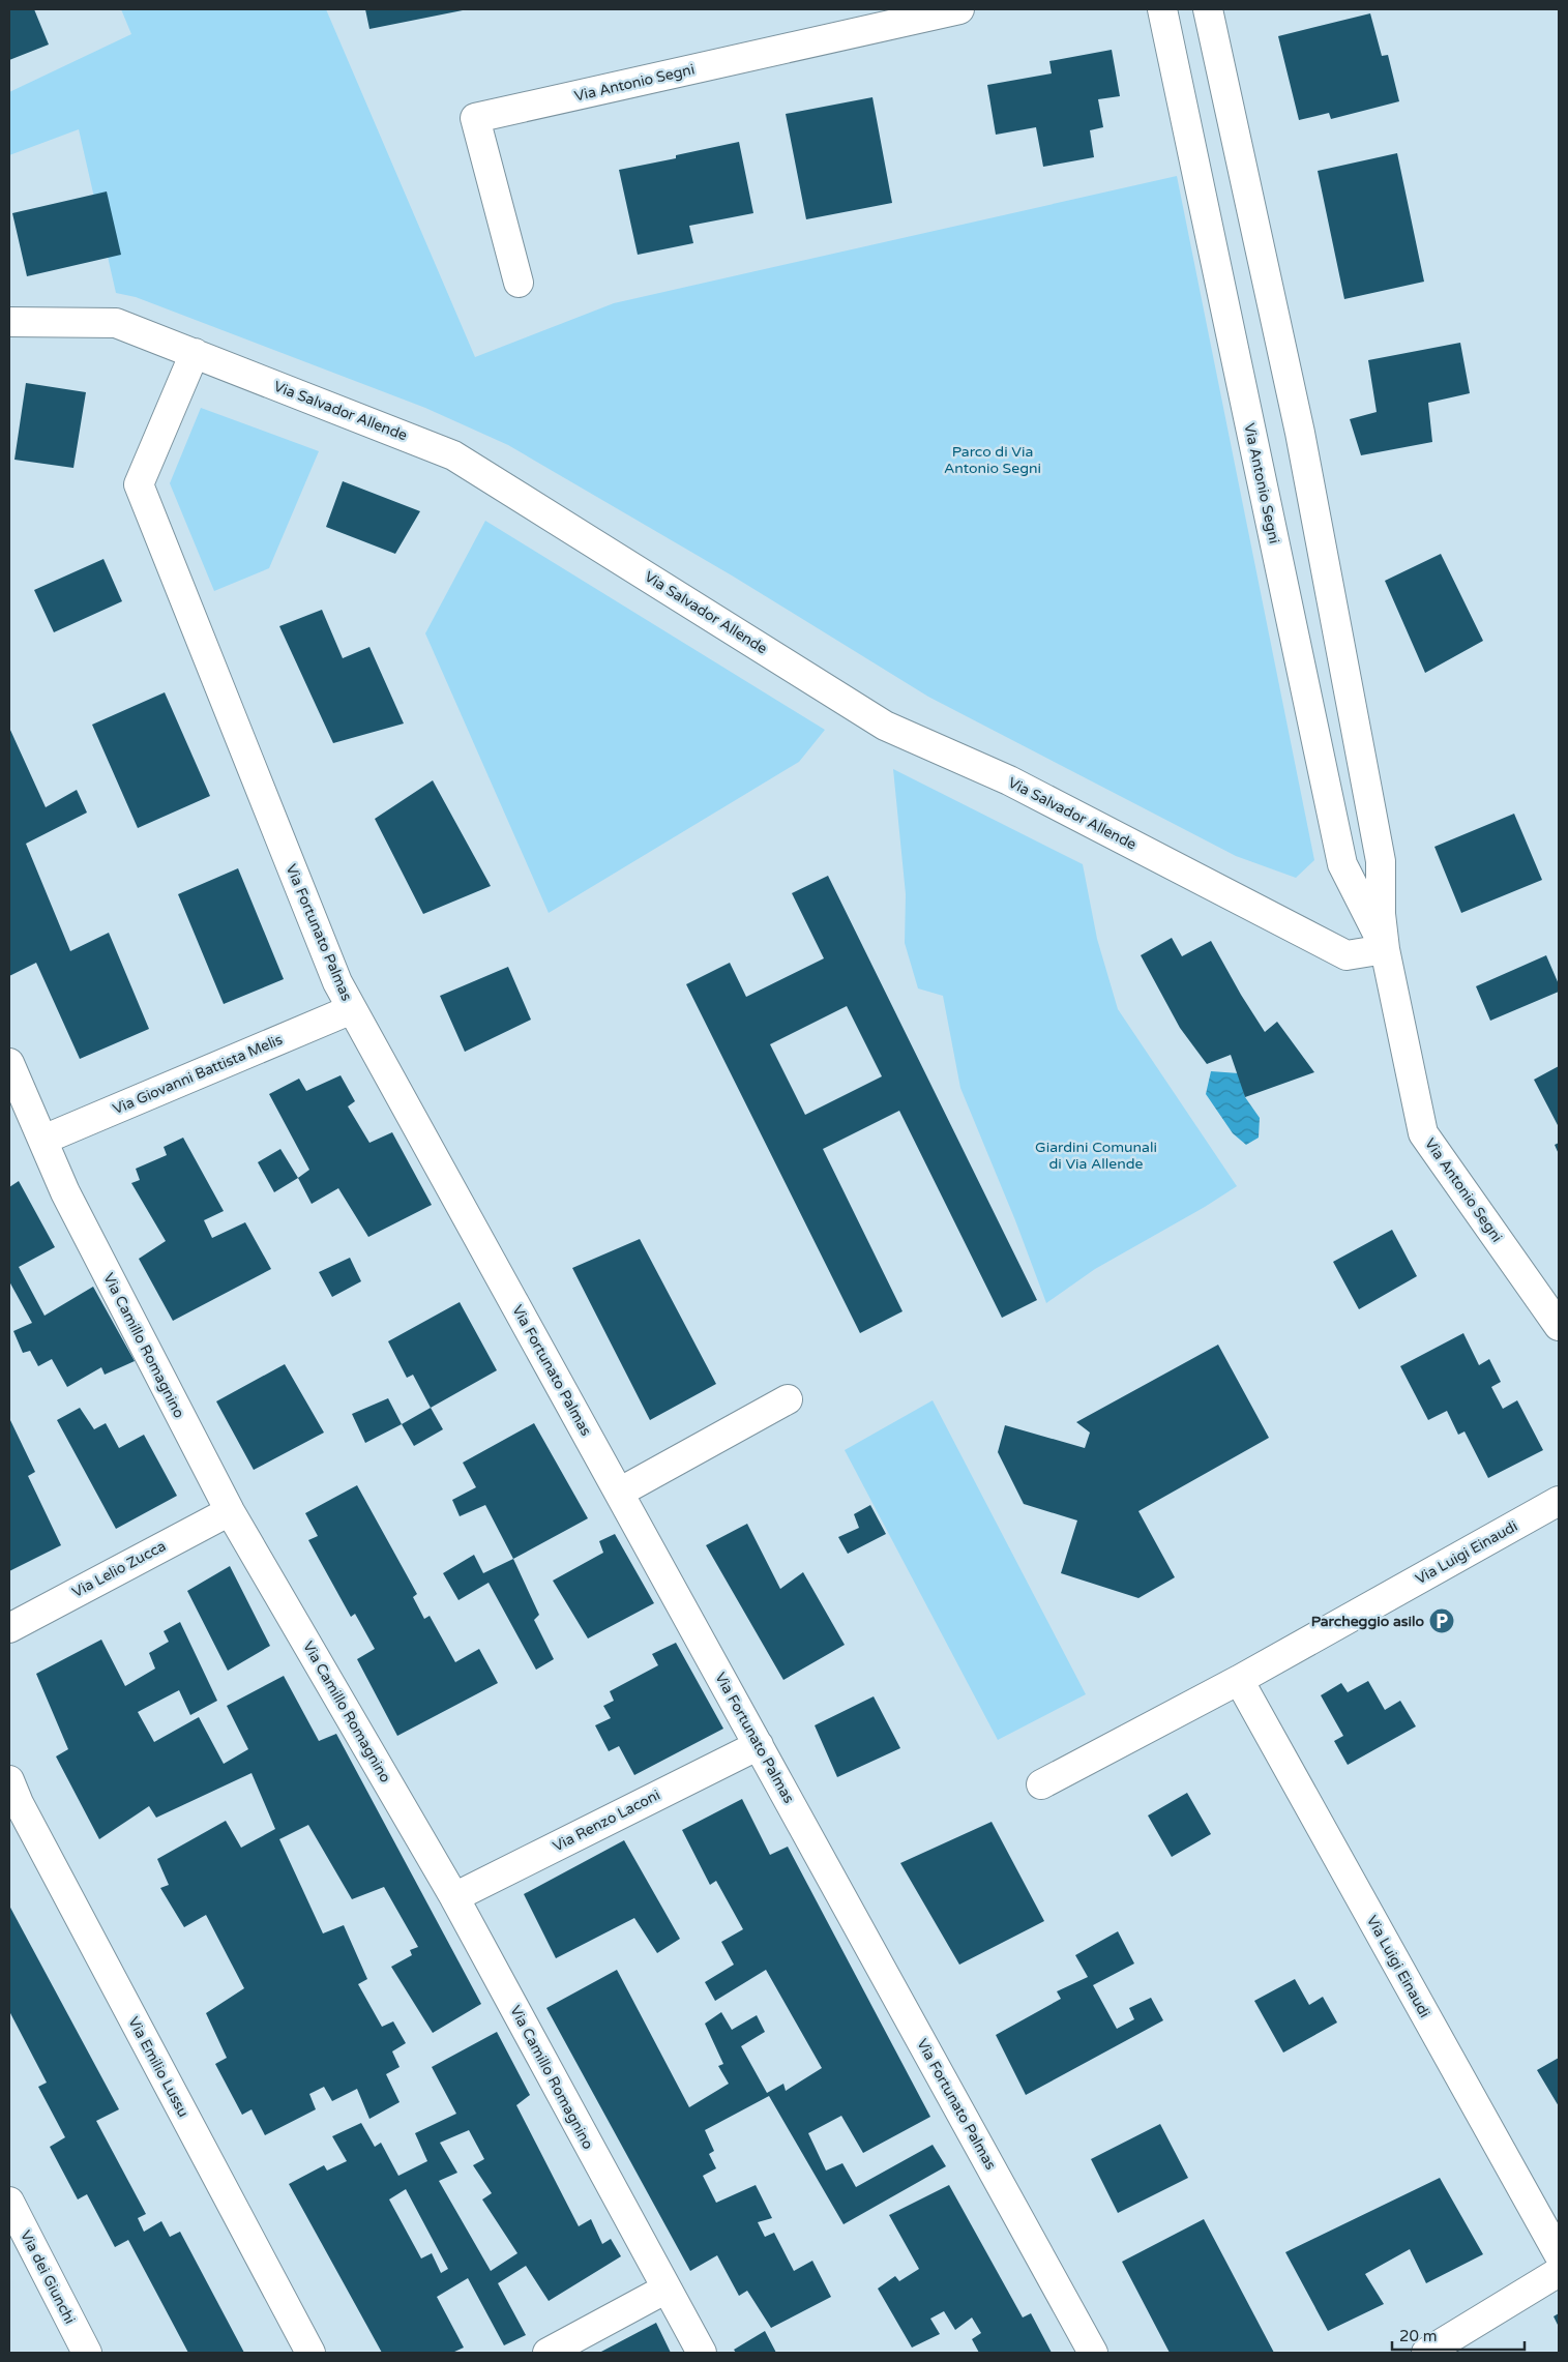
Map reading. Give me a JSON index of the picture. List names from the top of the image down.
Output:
{
  "streets": {
    "street": [
      "Via Antonio Segni",
      "Via Salvador Allende",
      "Via Fortunato Palmas",
      "Via Giovanni Battista Melis",
      "Via Camillo Romagnino",
      "Via Luigi Einaudi",
      "Via Lelio Zucca",
      "Via Renzo Laconi",
      "Via Emilio Lussu",
      "Via dei Giunchi"
    ]
  },
  "crossings": [
    ["Via Antonio Segni", "Via Salvador Allende"],
    ["Via Salvador Allende", "Via Fortunato Palmas"],
    ["Via Fortunato Palmas", "Via Giovanni Battista Melis"],
    ["Via Fortunato Palmas", "Via Renzo Laconi"],
    ["Via Giovanni Battista Melis", "Via Camillo Romagnino"],
    ["Via Camillo Romagnino", "Via Lelio Zucca"],
    ["Via Camillo Romagnino", "Via Renzo Laconi"]
  ],
  "parks": ["Parco di Via Antonio Segni", "Giardini Comunali di Via Allende"],
  "places": {
    "parking": ["Parcheggio asilo"]
  },
  "scale_bar": "20 m"
}
